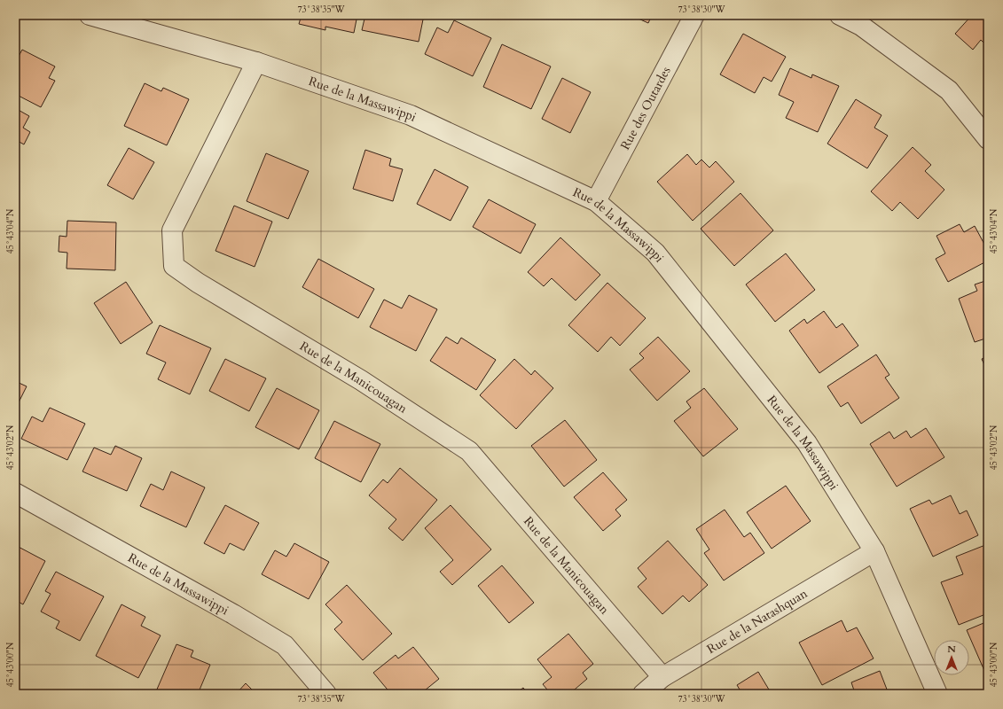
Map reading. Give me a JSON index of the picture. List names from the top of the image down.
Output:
{
  "streets": {
    "street": [
      "Rue de la Massawippi",
      "Rue des Outardes",
      "Rue de la Manicouagan",
      "Rue de la Natashquan"
    ]
  },
  "crossings": [
    ["Rue de la Massawippi", "Rue des Outardes"],
    ["Rue de la Massawippi", "Rue de la Manicouagan"],
    ["Rue de la Massawippi", "Rue de la Natashquan"],
    ["Rue de la Manicouagan", "Rue de la Natashquan"]
  ],
  "north": "top",
  "coordinates": [
    "73°38'35\"W",
    "73°38'30\"W",
    "45°43'04\"N",
    "45°43'02\"N",
    "45°43'00\"N"
  ]
}
